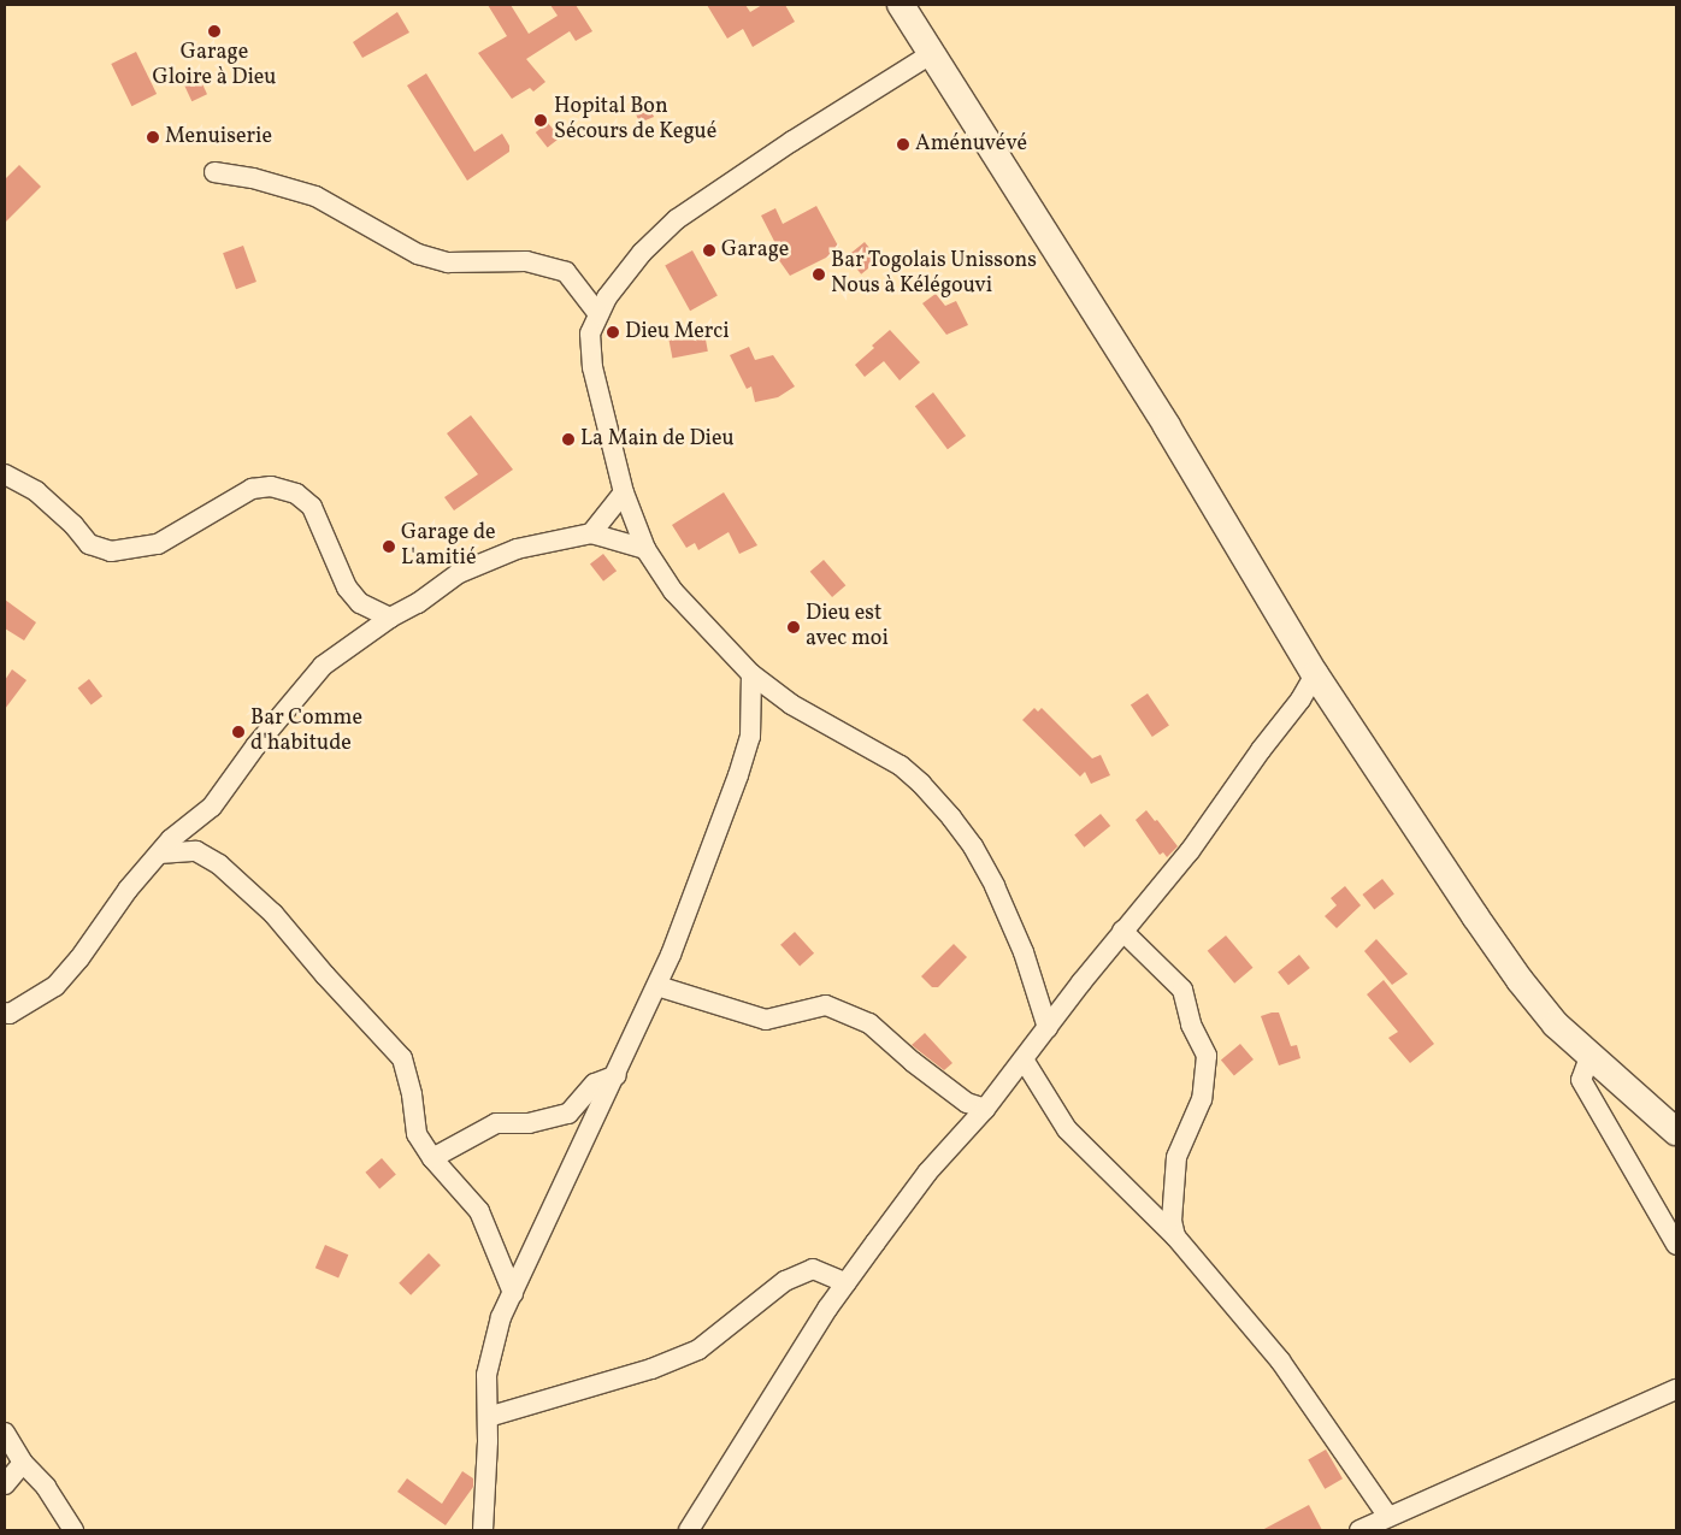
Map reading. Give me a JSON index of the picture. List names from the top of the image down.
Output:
{
  "places": [
    "Garage Gloire à Dieu",
    "Hopital Bon Sécours de Kegué",
    "Menuiserie",
    "Aménuvévé",
    "Garage",
    "Bar Togolais Unissons Nous à Kélégouvi",
    "Dieu Merci",
    "La Main de Dieu",
    "Garage de L'amitié",
    "Dieu est avec moi",
    "Bar Comme d'habitude"
  ]
}
